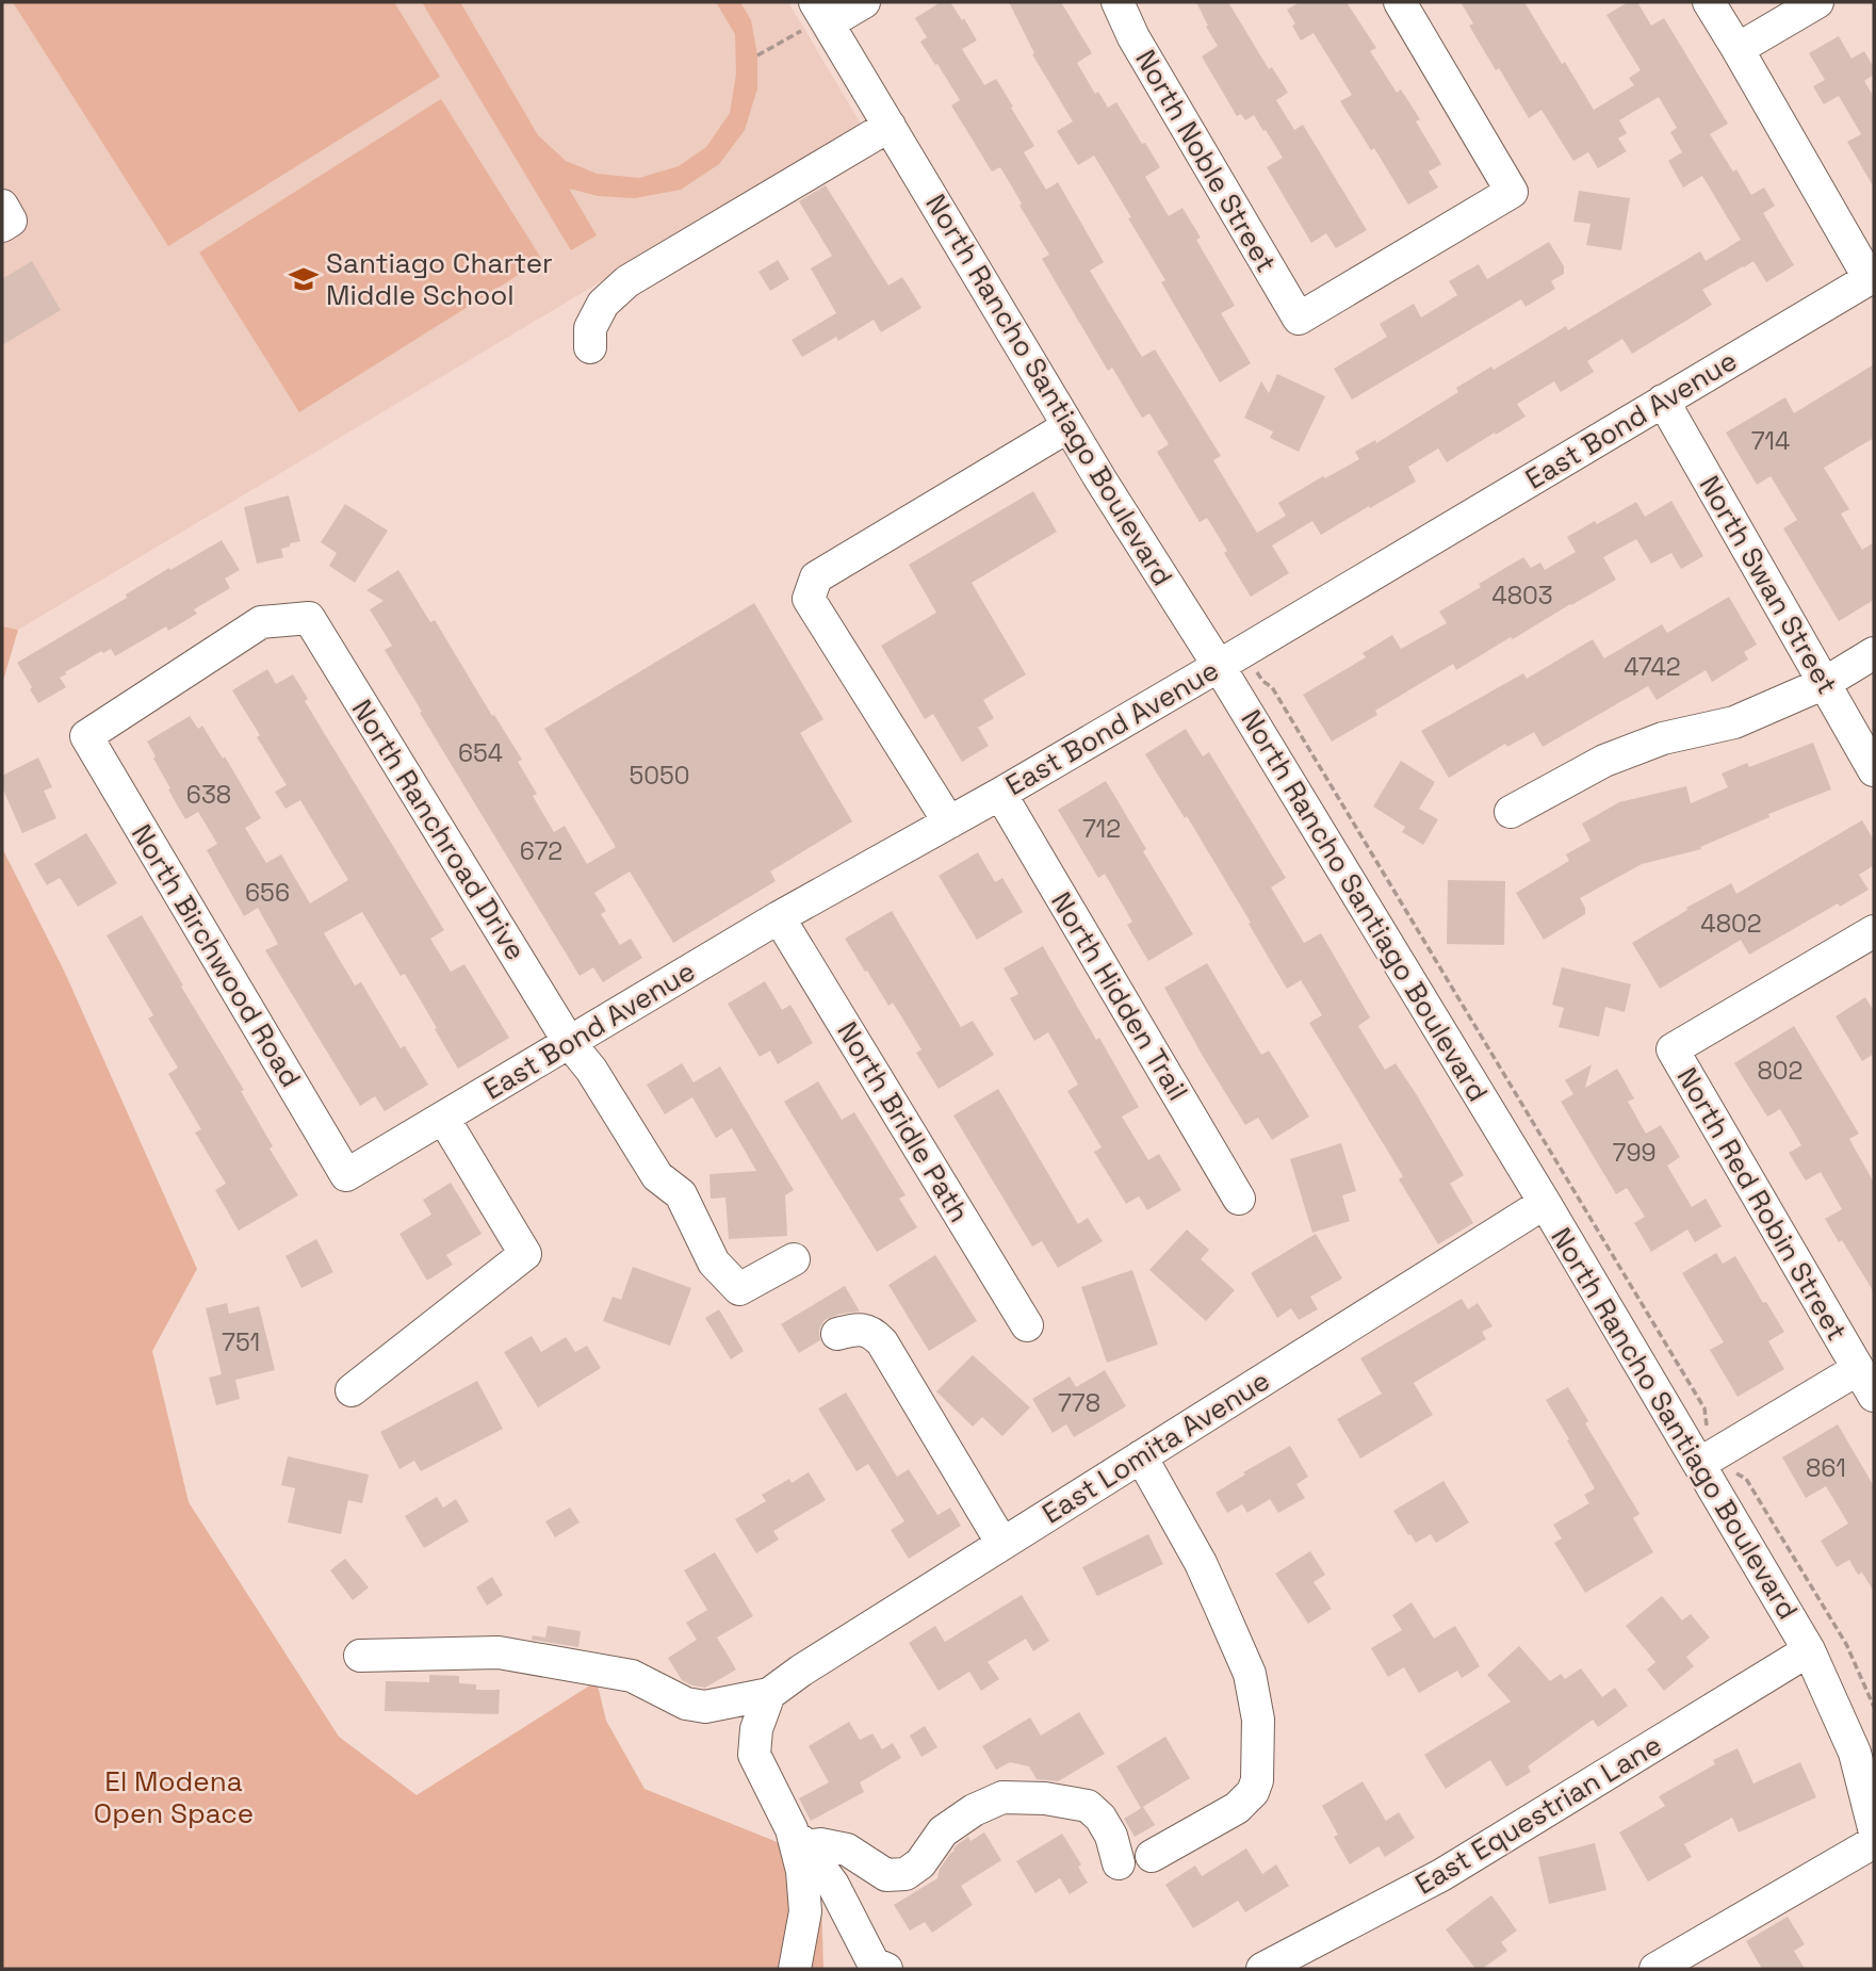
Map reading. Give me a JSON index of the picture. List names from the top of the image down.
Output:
{
  "streets": {
    "street": [
      "North Noble Street",
      "North Rancho Santiago Boulevard",
      "East Bond Avenue",
      "North Swan Street",
      "North Ranchroad Drive",
      "North Birchwood Road",
      "North Hidden Trail",
      "North Bridle Path",
      "North Red Robin Street",
      "East Lomita Avenue",
      "East Equestrian Lane"
    ]
  },
  "crossings": [
    ["North Rancho Santiago Boulevard", "East Bond Avenue"],
    ["North Rancho Santiago Boulevard", "East Lomita Avenue"],
    ["North Rancho Santiago Boulevard", "East Equestrian Lane"],
    ["East Bond Avenue", "North Swan Street"],
    ["East Bond Avenue", "North Ranchroad Drive"],
    ["East Bond Avenue", "North Birchwood Road"],
    ["East Bond Avenue", "North Hidden Trail"],
    ["East Bond Avenue", "North Bridle Path"],
    ["North Ranchroad Drive", "North Birchwood Road"]
  ],
  "parks": ["El Modena Open Space"],
  "places": {
    "school or university": ["Santiago Charter Middle School"]
  },
  "house_numbers": [
    "714",
    "4803",
    "4742",
    "654",
    "5050",
    "638",
    "712",
    "672",
    "656",
    "4802",
    "802",
    "799",
    "751",
    "778",
    "861"
  ]
}
